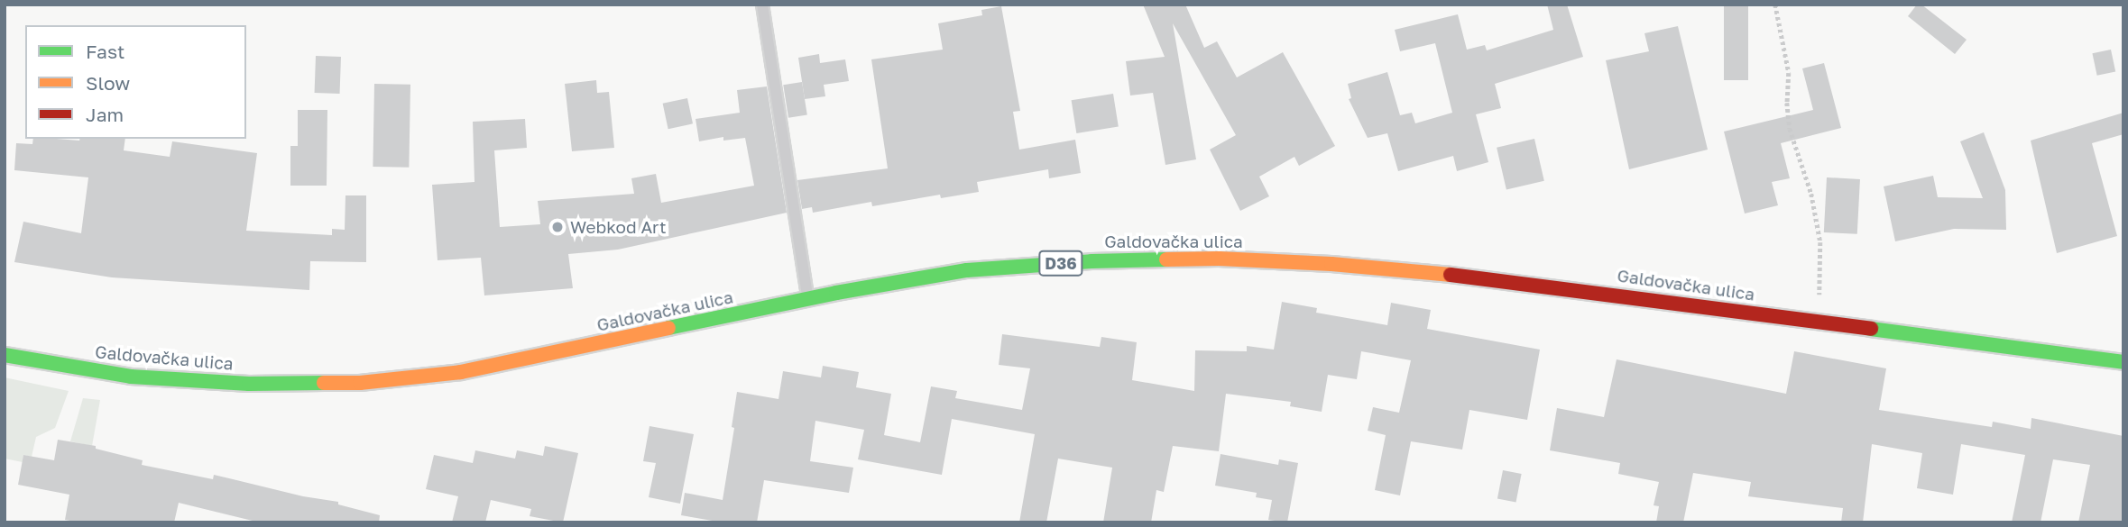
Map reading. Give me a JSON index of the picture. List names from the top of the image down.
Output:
{
  "streets": {
    "main road": ["Galdovačka ulica", "D36"]
  },
  "places": ["Webkod Art"],
  "legend": ["Fast", "Slow", "Jam"]
}
